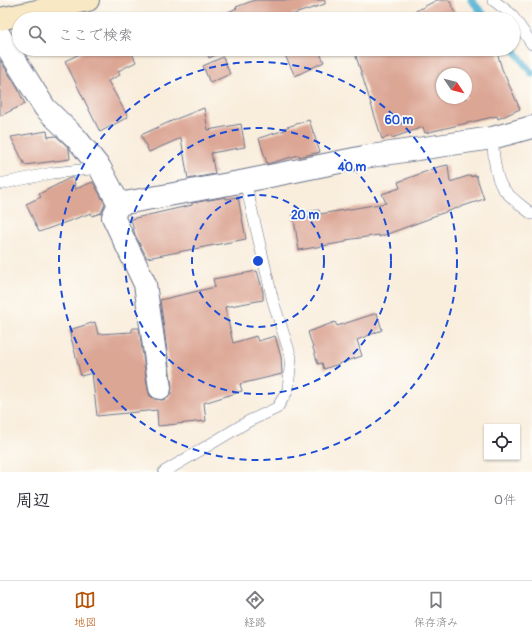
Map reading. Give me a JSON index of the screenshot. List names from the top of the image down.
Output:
{
  "north": "bottom right",
  "page": {
    "search": "ここで検索",
    "heading": ["周辺", "0件"],
    "nav": ["地図", "経路", "保存済み"]
  },
  "rings": ["60 m", "40 m", "20 m"]
}
